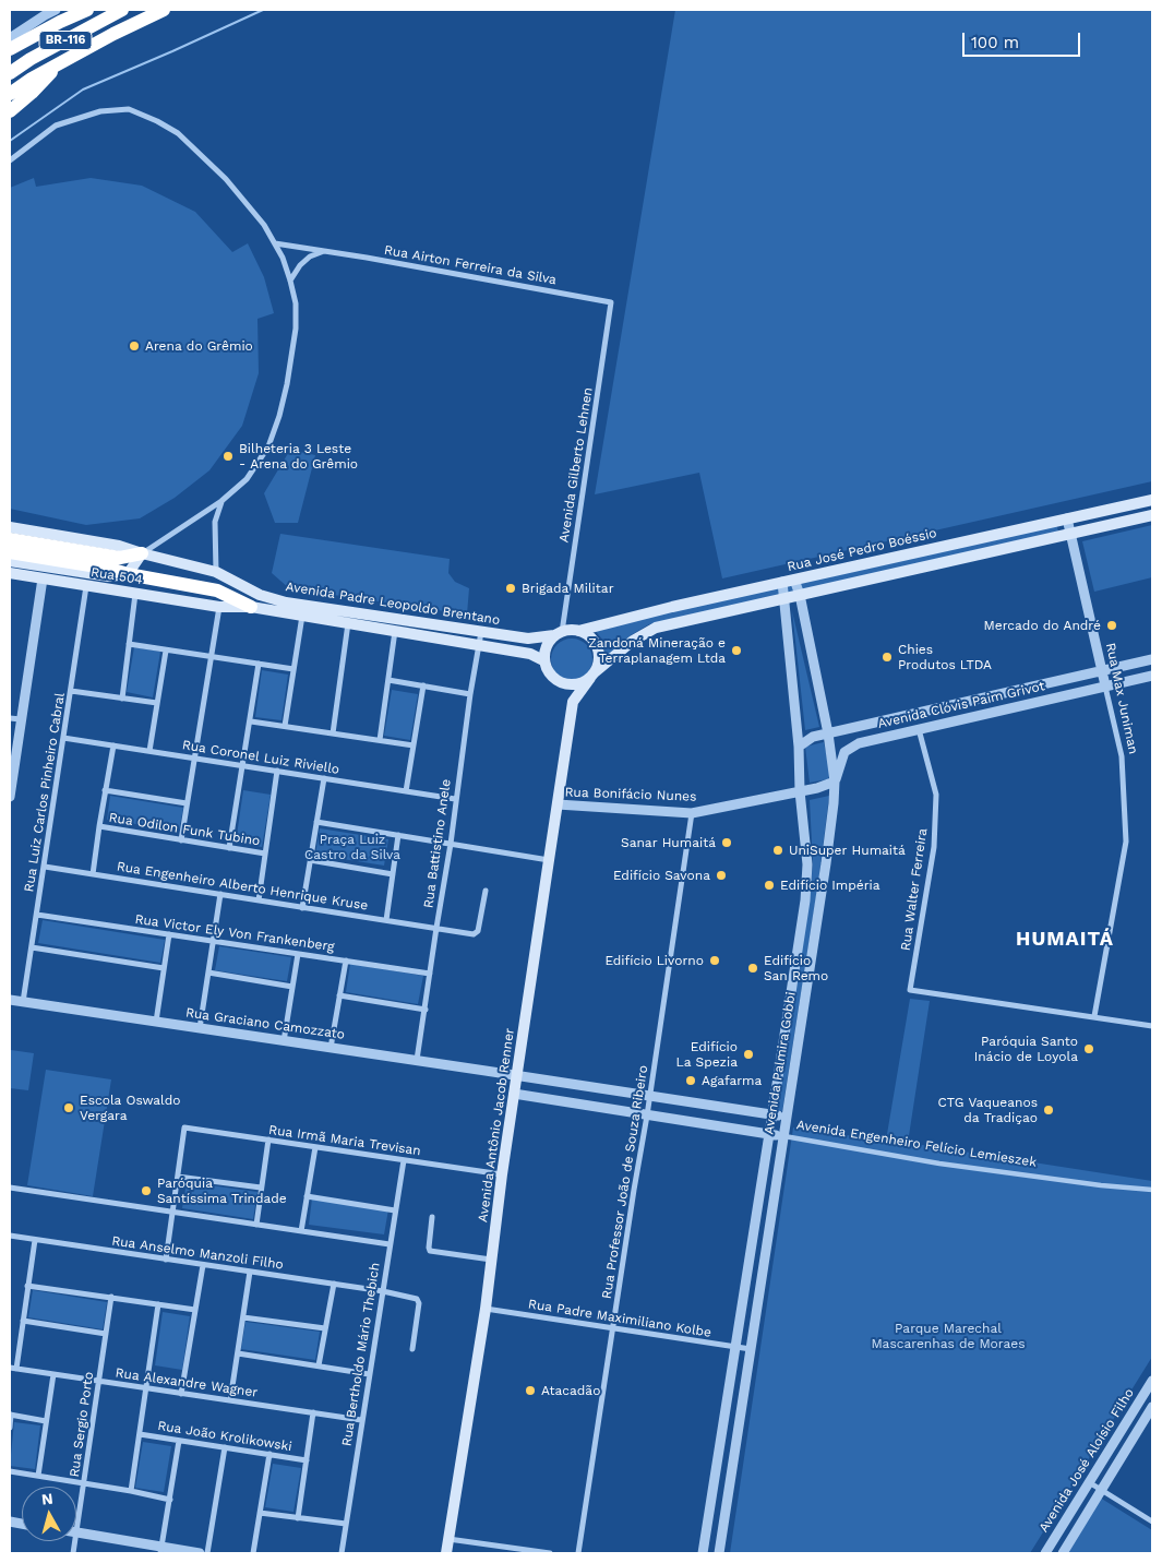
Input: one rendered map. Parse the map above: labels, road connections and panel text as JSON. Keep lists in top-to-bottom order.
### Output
{
  "streets": {
    "highway": ["BR-116"],
    "main road": [
      "Rua José Pedro Boéssio",
      "Rua 504",
      "Avenida Padre Leopoldo Brentano",
      "Avenida Antônio Jacob Renner"
    ],
    "street": [
      "Rua Airton Ferreira da Silva",
      "Avenida Gilberto Lehnen",
      "Rua Max Juniman",
      "Avenida Clóvis Paim Grivot",
      "Rua Coronel Luiz Riviello",
      "Rua Luiz Carlos Pinheiro Cabral",
      "Rua Bonifácio Nunes",
      "Rua Odilon Funk Tubino",
      "Rua Battistino Anele",
      "Rua Engenheiro Alberto Henrique Kruse",
      "Rua Walter Ferreira",
      "Rua Victor Ely Von Frankenberg",
      "Rua Graciano Camozzato",
      "Avenida Palmira Gobbi",
      "Rua Irmã Maria Trevisan",
      "Avenida Engenheiro Felício Lemieszek",
      "Rua Professor João de Souza Ribeiro",
      "Rua Anselmo Manzoli Filho",
      "Rua Padre Maximiliano Kolbe",
      "Rua Bertholdo Mário Thebich",
      "Rua Alexandre Wagner",
      "Rua Sergio Porto",
      "Rua João Krolikowski",
      "Avenida José Aloísio Filho"
    ]
  },
  "crossings": [
    ["Rua Airton Ferreira da Silva", "Avenida Gilberto Lehnen"],
    ["Avenida Gilberto Lehnen", "Rua José Pedro Boéssio"],
    ["Avenida Gilberto Lehnen", "Avenida Padre Leopoldo Brentano"],
    ["Avenida Gilberto Lehnen", "Avenida Antônio Jacob Renner"],
    ["Rua José Pedro Boéssio", "Avenida Padre Leopoldo Brentano"],
    ["Rua José Pedro Boéssio", "Rua Max Juniman"],
    ["Rua José Pedro Boéssio", "Avenida Palmira Gobbi"],
    ["Rua José Pedro Boéssio", "Avenida Antônio Jacob Renner"],
    ["Rua 504", "Avenida Padre Leopoldo Brentano"],
    ["Rua 504", "Rua Luiz Carlos Pinheiro Cabral"],
    ["Avenida Padre Leopoldo Brentano", "Rua Battistino Anele"],
    ["Avenida Padre Leopoldo Brentano", "Avenida Antônio Jacob Renner"],
    ["Rua Max Juniman", "Avenida Clóvis Paim Grivot"],
    ["Rua Max Juniman", "Rua Walter Ferreira"],
    ["Avenida Clóvis Paim Grivot", "Rua Walter Ferreira"],
    ["Avenida Clóvis Paim Grivot", "Avenida Palmira Gobbi"],
    ["Rua Coronel Luiz Riviello", "Rua Luiz Carlos Pinheiro Cabral"],
    ["Rua Coronel Luiz Riviello", "Rua Battistino Anele"],
    ["Rua Luiz Carlos Pinheiro Cabral", "Rua Engenheiro Alberto Henrique Kruse"],
    ["Rua Luiz Carlos Pinheiro Cabral", "Rua Victor Ely Von Frankenberg"],
    ["Rua Luiz Carlos Pinheiro Cabral", "Rua Graciano Camozzato"],
    ["Rua Bonifácio Nunes", "Avenida Palmira Gobbi"],
    ["Rua Bonifácio Nunes", "Avenida Antônio Jacob Renner"],
    ["Rua Bonifácio Nunes", "Rua Professor João de Souza Ribeiro"],
    ["Rua Battistino Anele", "Rua Engenheiro Alberto Henrique Kruse"],
    ["Rua Battistino Anele", "Rua Victor Ely Von Frankenberg"],
    ["Rua Battistino Anele", "Rua Graciano Camozzato"],
    ["Rua Graciano Camozzato", "Avenida Antônio Jacob Renner"],
    ["Rua Graciano Camozzato", "Avenida Engenheiro Felício Lemieszek"],
    ["Avenida Palmira Gobbi", "Avenida Engenheiro Felício Lemieszek"],
    ["Avenida Palmira Gobbi", "Rua Padre Maximiliano Kolbe"],
    ["Avenida Antônio Jacob Renner", "Rua Irmã Maria Trevisan"],
    ["Avenida Antônio Jacob Renner", "Avenida Engenheiro Felício Lemieszek"],
    ["Avenida Antônio Jacob Renner", "Rua Padre Maximiliano Kolbe"],
    ["Rua Irmã Maria Trevisan", "Rua Bertholdo Mário Thebich"],
    ["Avenida Engenheiro Felício Lemieszek", "Rua Professor João de Souza Ribeiro"],
    ["Rua Professor João de Souza Ribeiro", "Rua Padre Maximiliano Kolbe"],
    ["Rua Anselmo Manzoli Filho", "Rua Bertholdo Mário Thebich"],
    ["Rua Bertholdo Mário Thebich", "Rua Alexandre Wagner"],
    ["Rua Alexandre Wagner", "Rua Sergio Porto"]
  ],
  "districts": ["HUMAITÁ"],
  "parks": ["Praça Luiz Castro da Silva", "Parque Marechal Mascarenhas de Moraes"],
  "places": [
    "Arena do Grêmio",
    "Bilheteria 3 Leste - Arena do Grêmio",
    "Brigada Militar",
    "Mercado do André",
    "Zandoná Mineração e Terraplanagem Ltda",
    "Chies Produtos LTDA",
    "Sanar Humaitá",
    "UniSuper Humaitá",
    "Edifício Savona",
    "Edifício Impéria",
    "Edifício Livorno",
    "Edifício San Remo",
    "Paróquia Santo Inácio de Loyola",
    "Edifício La Spezia",
    "Agafarma",
    "Escola Oswaldo Vergara",
    "CTG Vaqueanos da Tradiçao",
    "Paróquia Santíssima Trindade",
    "Atacadão"
  ],
  "scale_bar": "100 m",
  "north": "top"
}
